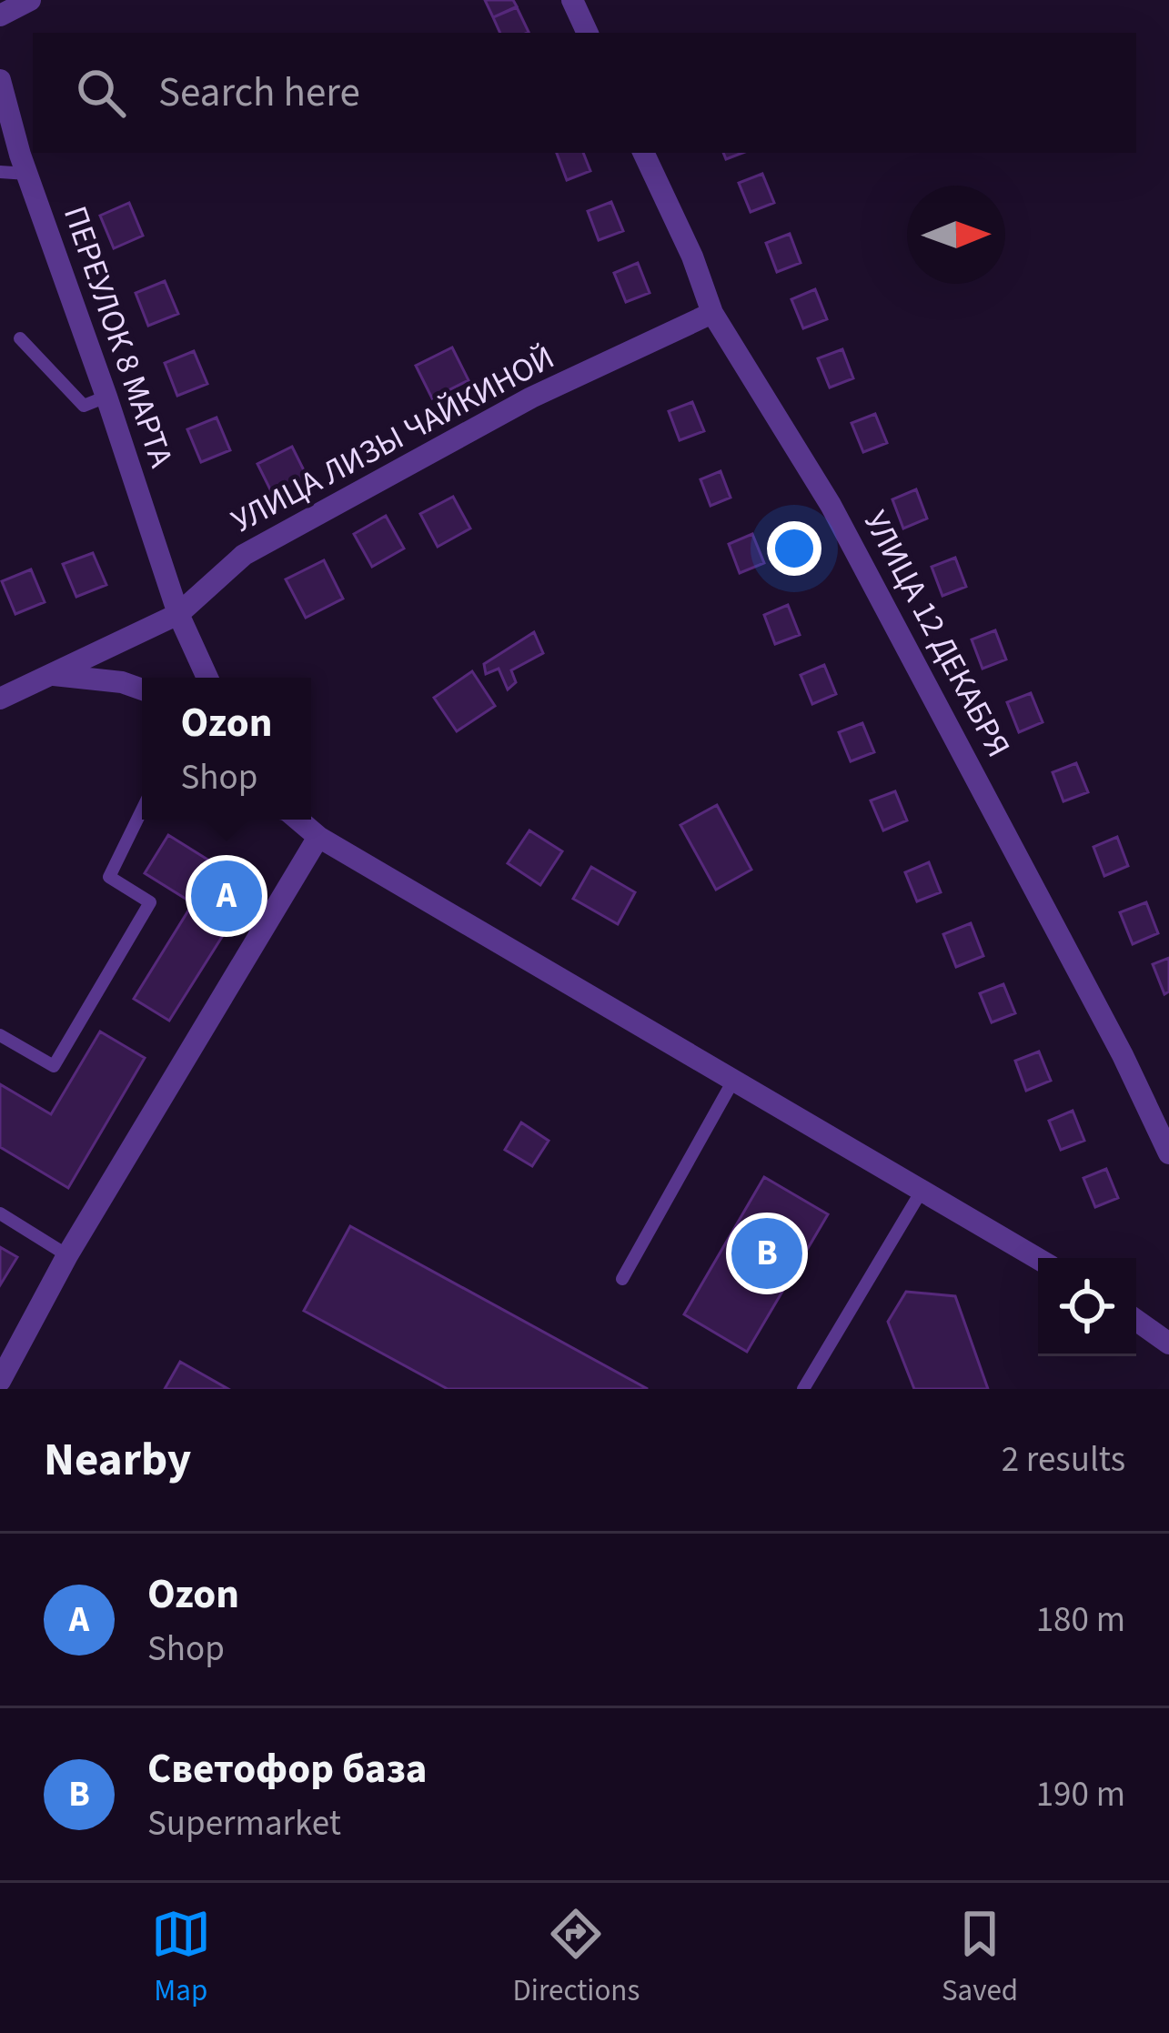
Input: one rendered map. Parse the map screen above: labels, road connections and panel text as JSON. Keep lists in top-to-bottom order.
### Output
{
  "streets": {
    "street": ["ПЕРЕУЛОК 8 МАРТА", "УЛИЦА ЛИЗЫ ЧАЙКИНОЙ", "УЛИЦА 12 ДЕКАБРЯ"]
  },
  "crossings": [
    ["ПЕРЕУЛОК 8 МАРТА", "УЛИЦА ЛИЗЫ ЧАЙКИНОЙ"],
    ["УЛИЦА ЛИЗЫ ЧАЙКИНОЙ", "УЛИЦА 12 ДЕКАБРЯ"]
  ],
  "north": "right",
  "page": {
    "search": "Search here",
    "popup": ["Ozon", "Shop"],
    "pins": ["A", "B"],
    "heading": ["Nearby", "2 results"],
    "list": [
      {
        "mark": "A",
        "name": "Ozon",
        "note": "Shop",
        "value": "180 m"
      },
      {
        "mark": "B",
        "name": "Светофор база",
        "note": "Supermarket",
        "value": "190 m"
      }
    ],
    "nav": ["Map", "Directions", "Saved"]
  }
}
